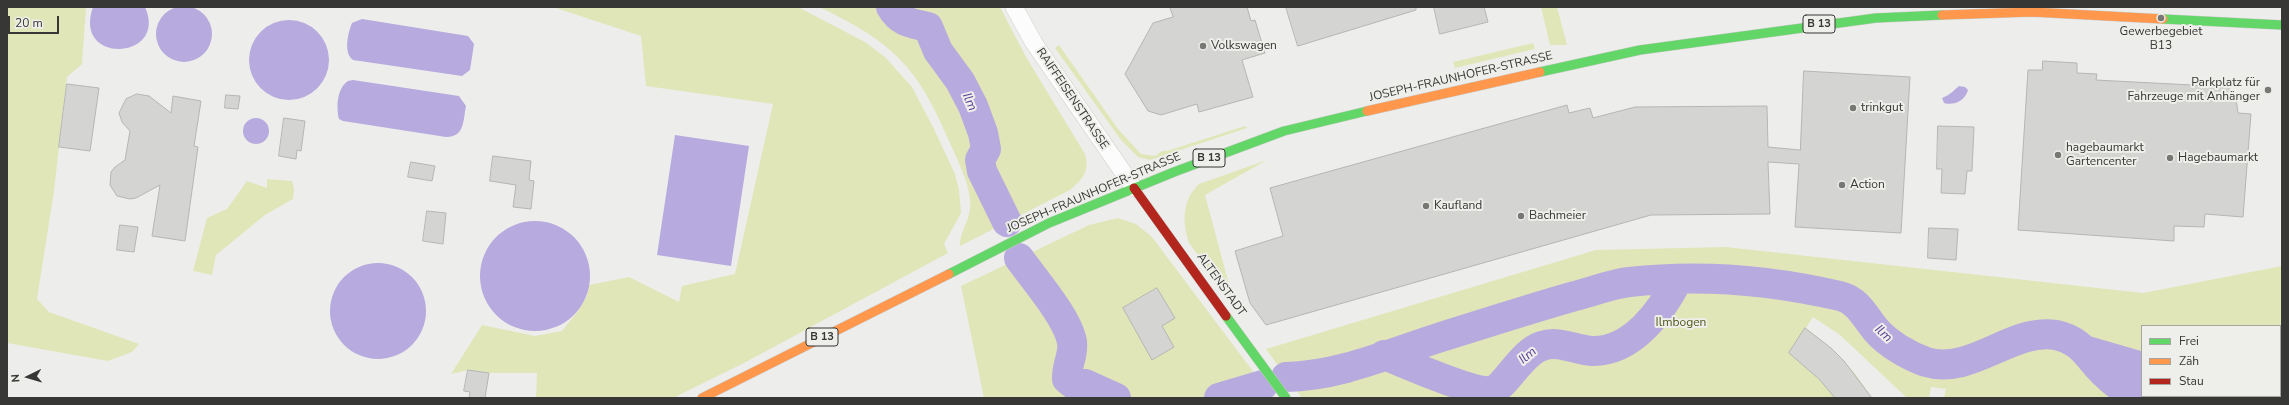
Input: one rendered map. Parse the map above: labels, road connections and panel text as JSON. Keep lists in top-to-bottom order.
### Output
{
  "streets": {
    "main road": ["B 13", "JOSEPH-FRAUNHOFER-STRASSE", "ALTENSTADT"],
    "street": ["RAIFFEISENSTRASSE"]
  },
  "crossings": [
    ["JOSEPH-FRAUNHOFER-STRASSE", "RAIFFEISENSTRASSE"],
    ["JOSEPH-FRAUNHOFER-STRASSE", "ALTENSTADT"],
    ["RAIFFEISENSTRASSE", "ALTENSTADT"]
  ],
  "water": ["Ilm"],
  "parks": ["Ilmbogen"],
  "places": [
    "Gewerbegebiet B13",
    "Volkswagen",
    "Parkplatz für Fahrzeuge mit Anhänger",
    "trinkgut",
    "hagebaumarkt Gartencenter",
    "Hagebaumarkt",
    "Action",
    "Kaufland",
    "Bachmeier"
  ],
  "legend": ["Frei", "Zäh", "Stau"],
  "scale_bar": "20 m",
  "north": "left"
}
